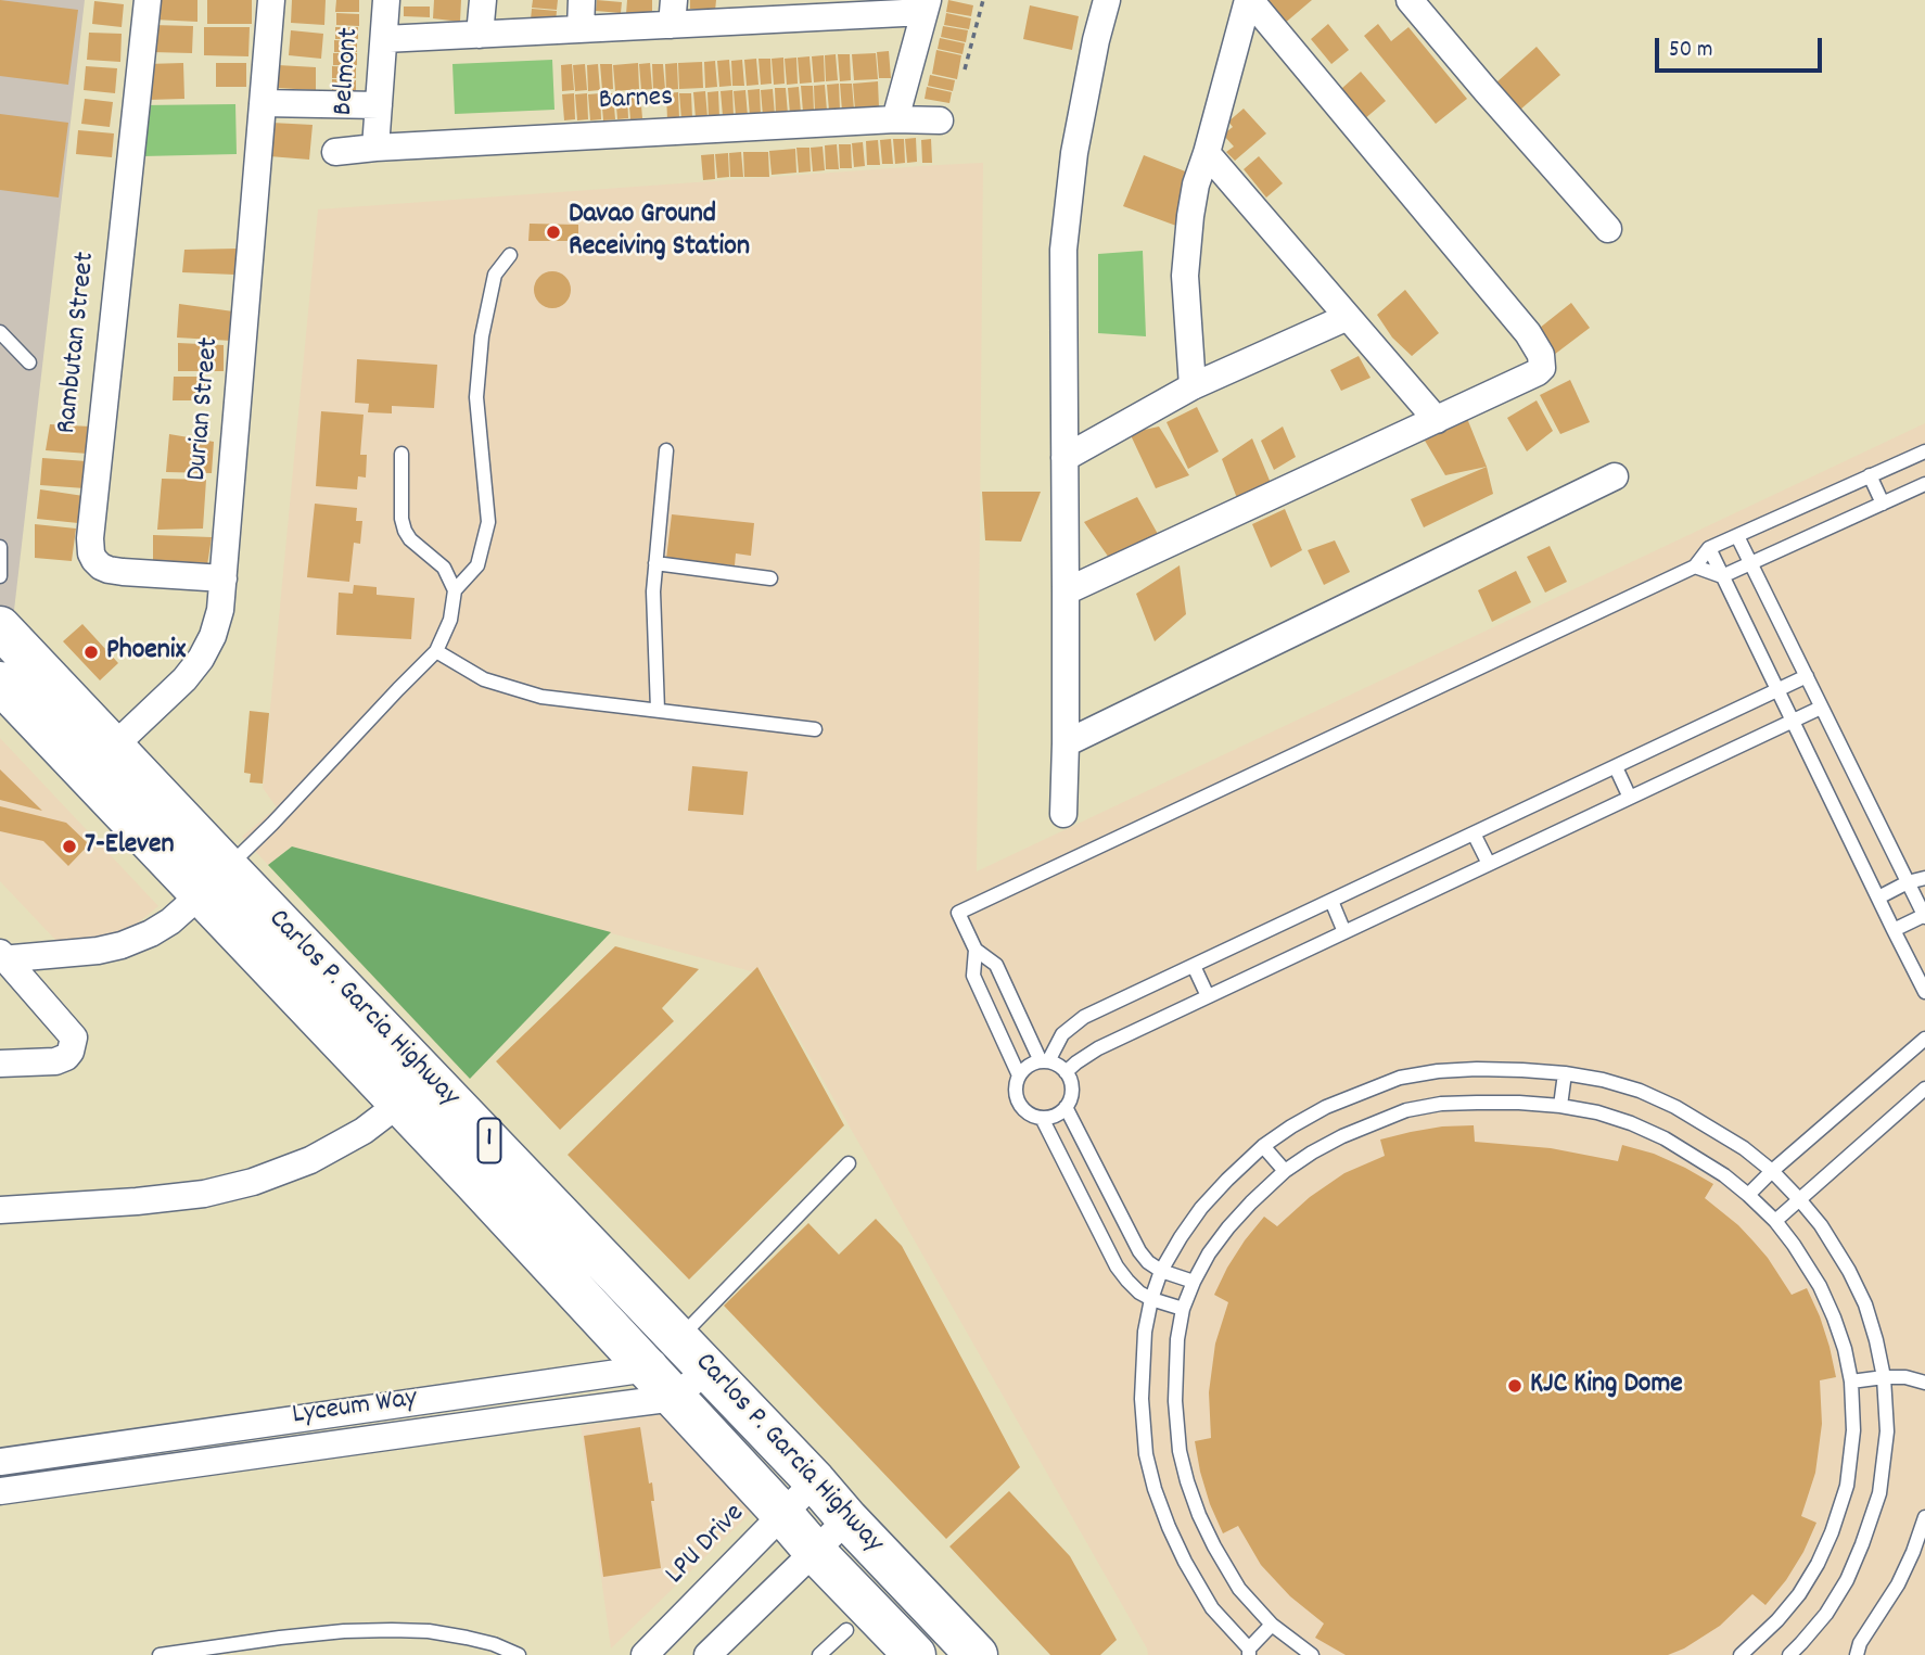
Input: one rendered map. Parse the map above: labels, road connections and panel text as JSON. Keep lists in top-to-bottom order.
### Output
{
  "streets": {
    "highway": ["Carlos P. Garcia Highway", "1"],
    "street": [
      "Belmont",
      "Barnes",
      "Rambutan Street",
      "Durian Street",
      "Lyceum Way",
      "LPU Drive"
    ]
  },
  "crossings": [
    ["Belmont", "Barnes"],
    ["Rambutan Street", "Durian Street"],
    ["Durian Street", "Carlos P. Garcia Highway"],
    ["Carlos P. Garcia Highway", "Lyceum Way"],
    ["Carlos P. Garcia Highway", "LPU Drive"]
  ],
  "places": [
    "Davao Ground Receiving Station",
    "Phoenix",
    "7-Eleven",
    "KJC King Dome"
  ],
  "scale_bar": "50 m"
}
